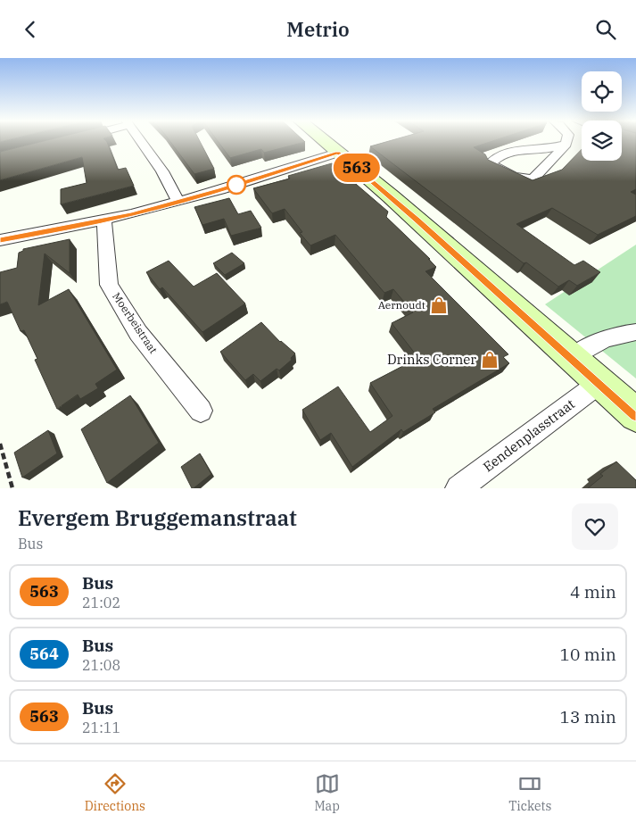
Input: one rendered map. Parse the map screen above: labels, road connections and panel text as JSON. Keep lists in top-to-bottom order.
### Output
{
  "streets": {
    "street": ["Moerbeistraat", "Eendenplasstraat"]
  },
  "places": {
    "shop": ["Aernoudt", "Drinks Corner"]
  },
  "lines": ["bus line 563"],
  "page": {
    "header": "Metrio",
    "on_map": "563",
    "heading": ["Evergem Bruggemanstraat", "Bus"],
    "list": [
      {
        "mark": "563",
        "name": "Bus",
        "note": "21:02",
        "value": "4 min"
      },
      {
        "mark": "564",
        "name": "Bus",
        "note": "21:08",
        "value": "10 min"
      },
      {
        "mark": "563",
        "name": "Bus",
        "note": "21:11",
        "value": "13 min"
      }
    ],
    "tabs": ["Directions", "Map", "Tickets"]
  }
}
